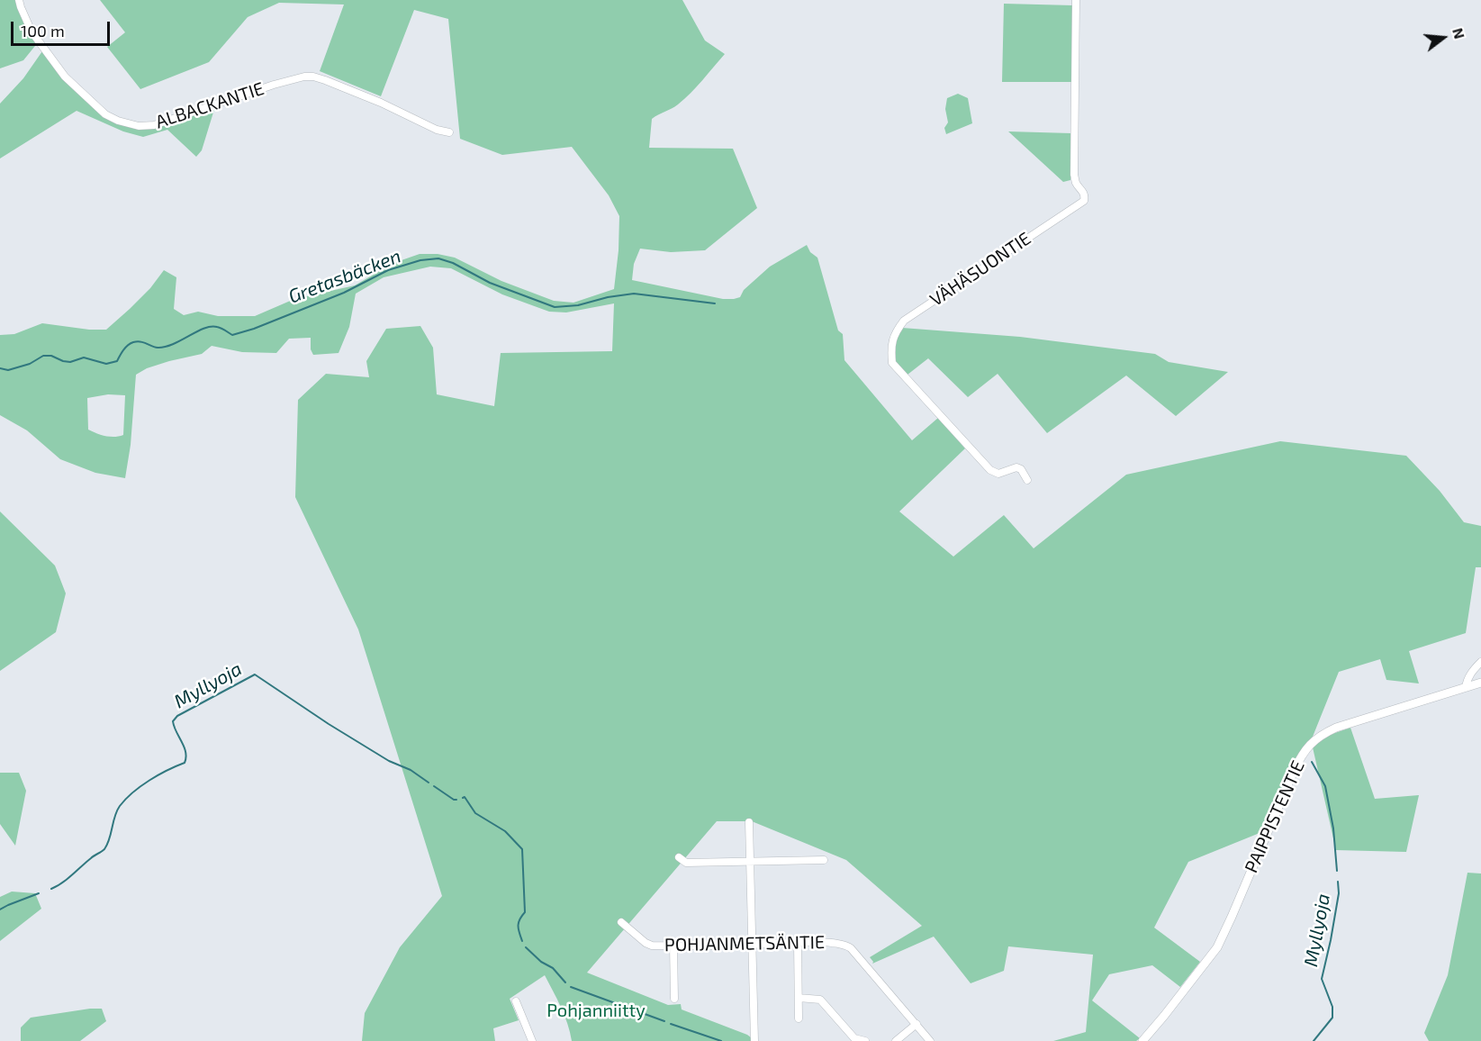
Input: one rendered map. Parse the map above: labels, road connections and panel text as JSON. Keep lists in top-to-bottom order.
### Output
{
  "streets": {
    "street": [
      "ALBACKANTIE",
      "VÄHÄSUONTIE",
      "PAIPPISTENTIE",
      "POHJANMETSÄNTIE"
    ]
  },
  "water": ["Gretasbäcken", "Myllyoja"],
  "parks": ["Pohjanniitty"],
  "scale_bar": "100 m",
  "north": "right"
}
